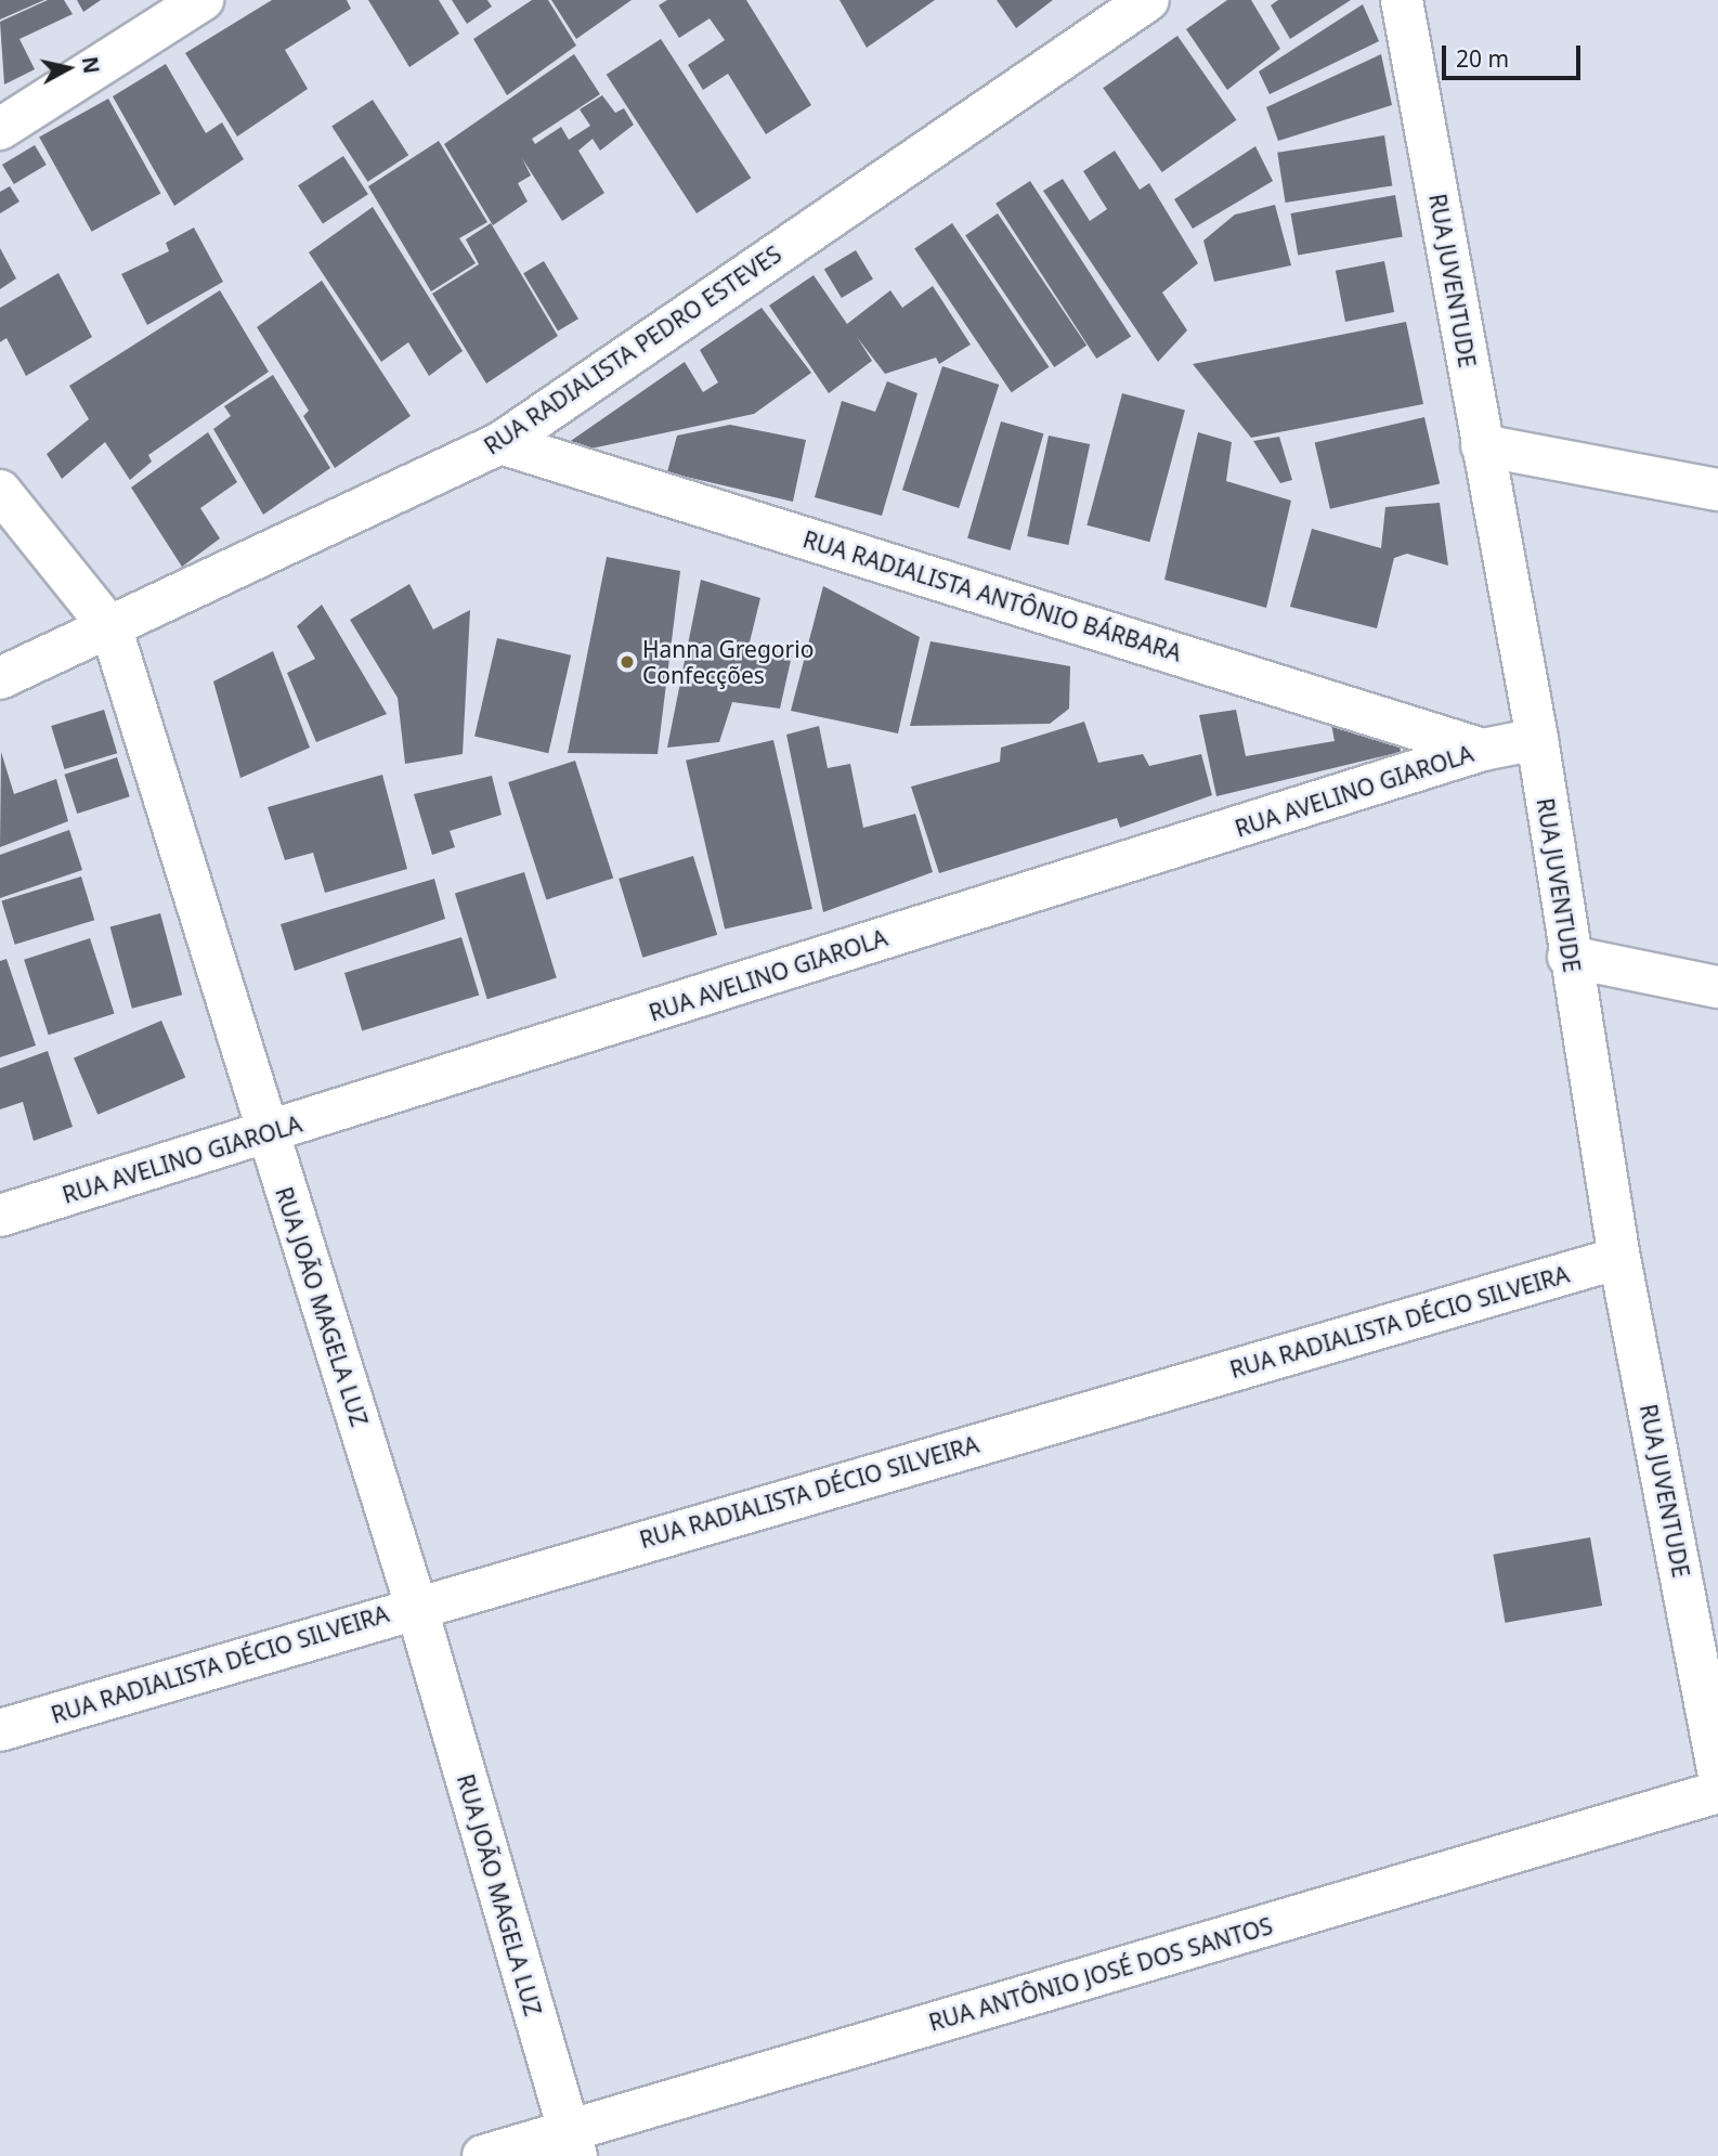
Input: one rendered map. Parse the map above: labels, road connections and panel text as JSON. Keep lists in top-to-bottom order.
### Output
{
  "streets": {
    "street": [
      "RUA JUVENTUDE",
      "RUA RADIALISTA PEDRO ESTEVES",
      "RUA RADIALISTA ANTÔNIO BÁRBARA",
      "RUA AVELINO GIAROLA",
      "RUA JOÃO MAGELA LUZ",
      "RUA RADIALISTA DÉCIO SILVEIRA",
      "RUA ANTÔNIO JOSÉ DOS SANTOS"
    ]
  },
  "crossings": [
    ["RUA JUVENTUDE", "RUA AVELINO GIAROLA"],
    ["RUA JUVENTUDE", "RUA RADIALISTA DÉCIO SILVEIRA"],
    ["RUA RADIALISTA PEDRO ESTEVES", "RUA RADIALISTA ANTÔNIO BÁRBARA"],
    ["RUA RADIALISTA PEDRO ESTEVES", "RUA JOÃO MAGELA LUZ"],
    ["RUA RADIALISTA ANTÔNIO BÁRBARA", "RUA AVELINO GIAROLA"],
    ["RUA AVELINO GIAROLA", "RUA JOÃO MAGELA LUZ"],
    ["RUA JOÃO MAGELA LUZ", "RUA RADIALISTA DÉCIO SILVEIRA"],
    ["RUA JOÃO MAGELA LUZ", "RUA ANTÔNIO JOSÉ DOS SANTOS"]
  ],
  "places": ["Hanna Gregorio Confecções"],
  "scale_bar": "20 m",
  "north": "right"
}
